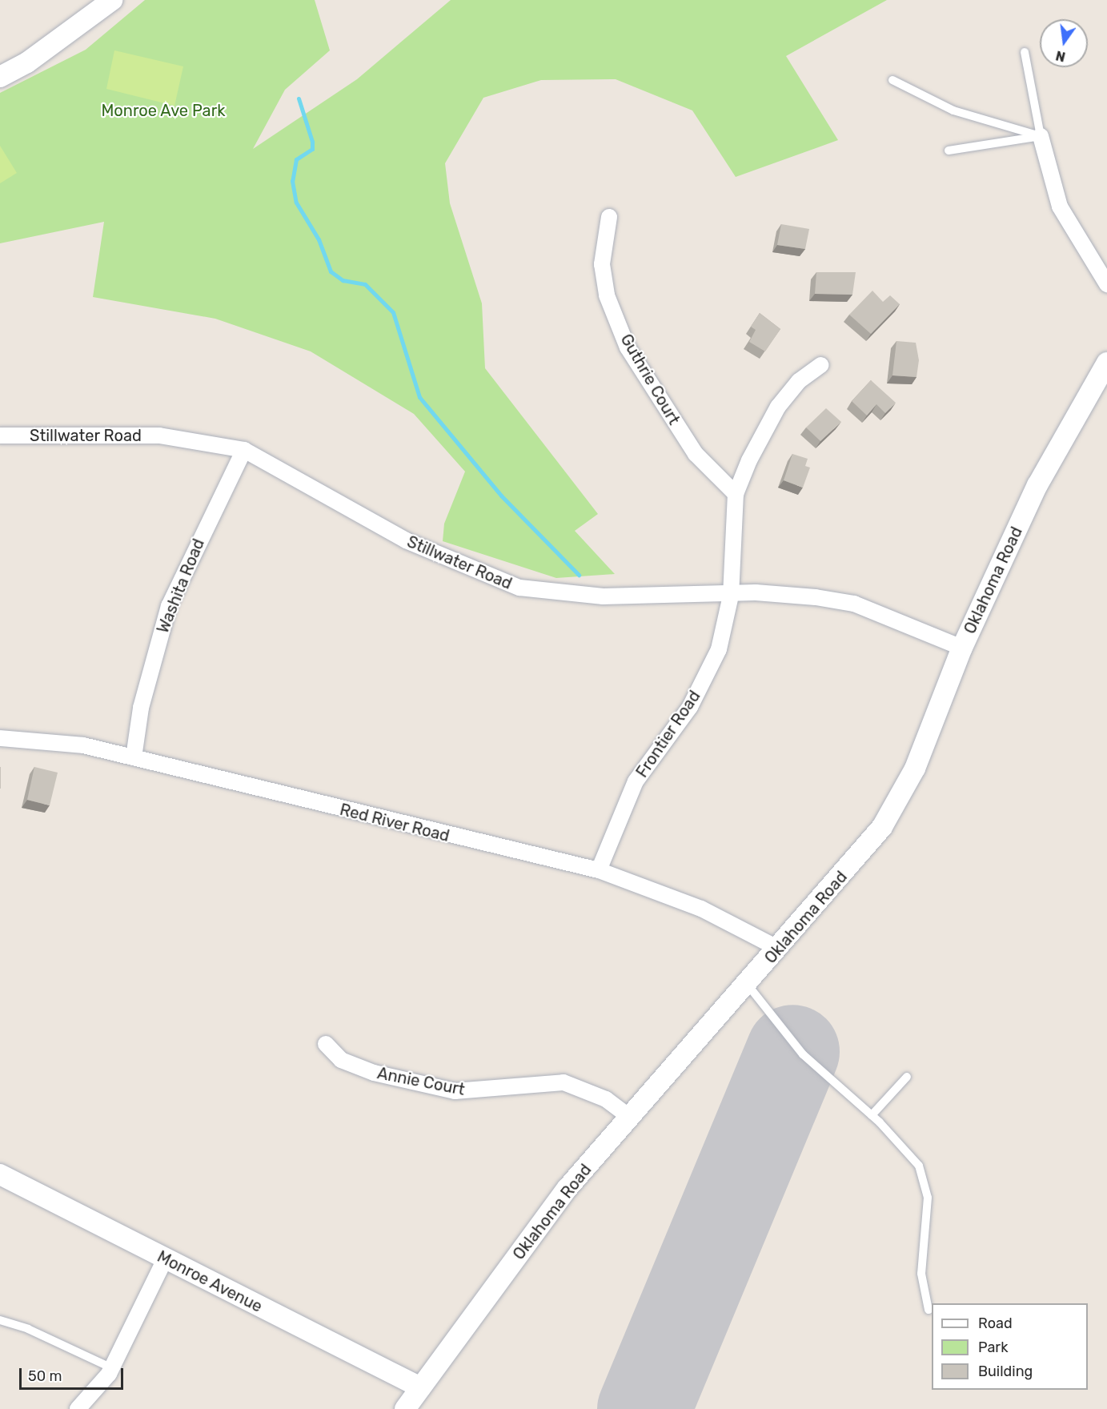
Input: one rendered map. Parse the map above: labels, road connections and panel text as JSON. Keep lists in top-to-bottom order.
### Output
{
  "streets": {
    "street": [
      "Guthrie Court",
      "Stillwater Road",
      "Oklahoma Road",
      "Washita Road",
      "Frontier Road",
      "Red River Road",
      "Annie Court",
      "Monroe Avenue"
    ]
  },
  "crossings": [
    ["Guthrie Court", "Frontier Road"],
    ["Stillwater Road", "Oklahoma Road"],
    ["Stillwater Road", "Washita Road"],
    ["Stillwater Road", "Frontier Road"],
    ["Oklahoma Road", "Red River Road"],
    ["Oklahoma Road", "Annie Court"],
    ["Oklahoma Road", "Monroe Avenue"],
    ["Washita Road", "Red River Road"],
    ["Frontier Road", "Red River Road"]
  ],
  "parks": ["Monroe Ave Park"],
  "legend": ["Road", "Park", "Building"],
  "scale_bar": "50 m",
  "north": "bottom"
}
